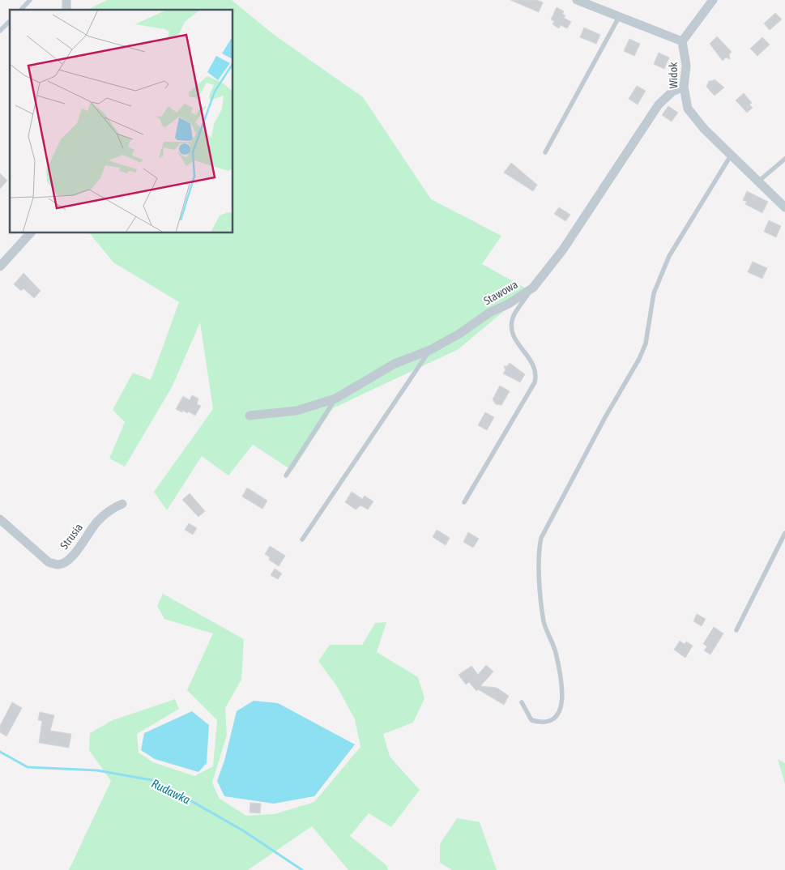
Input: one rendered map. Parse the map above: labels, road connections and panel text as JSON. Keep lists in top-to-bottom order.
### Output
{
  "streets": {
    "street": ["Widok", "Stawowa", "Strusia"]
  },
  "crossings": [
    ["Widok", "Stawowa"]
  ],
  "water": ["Rudawka"]
}
